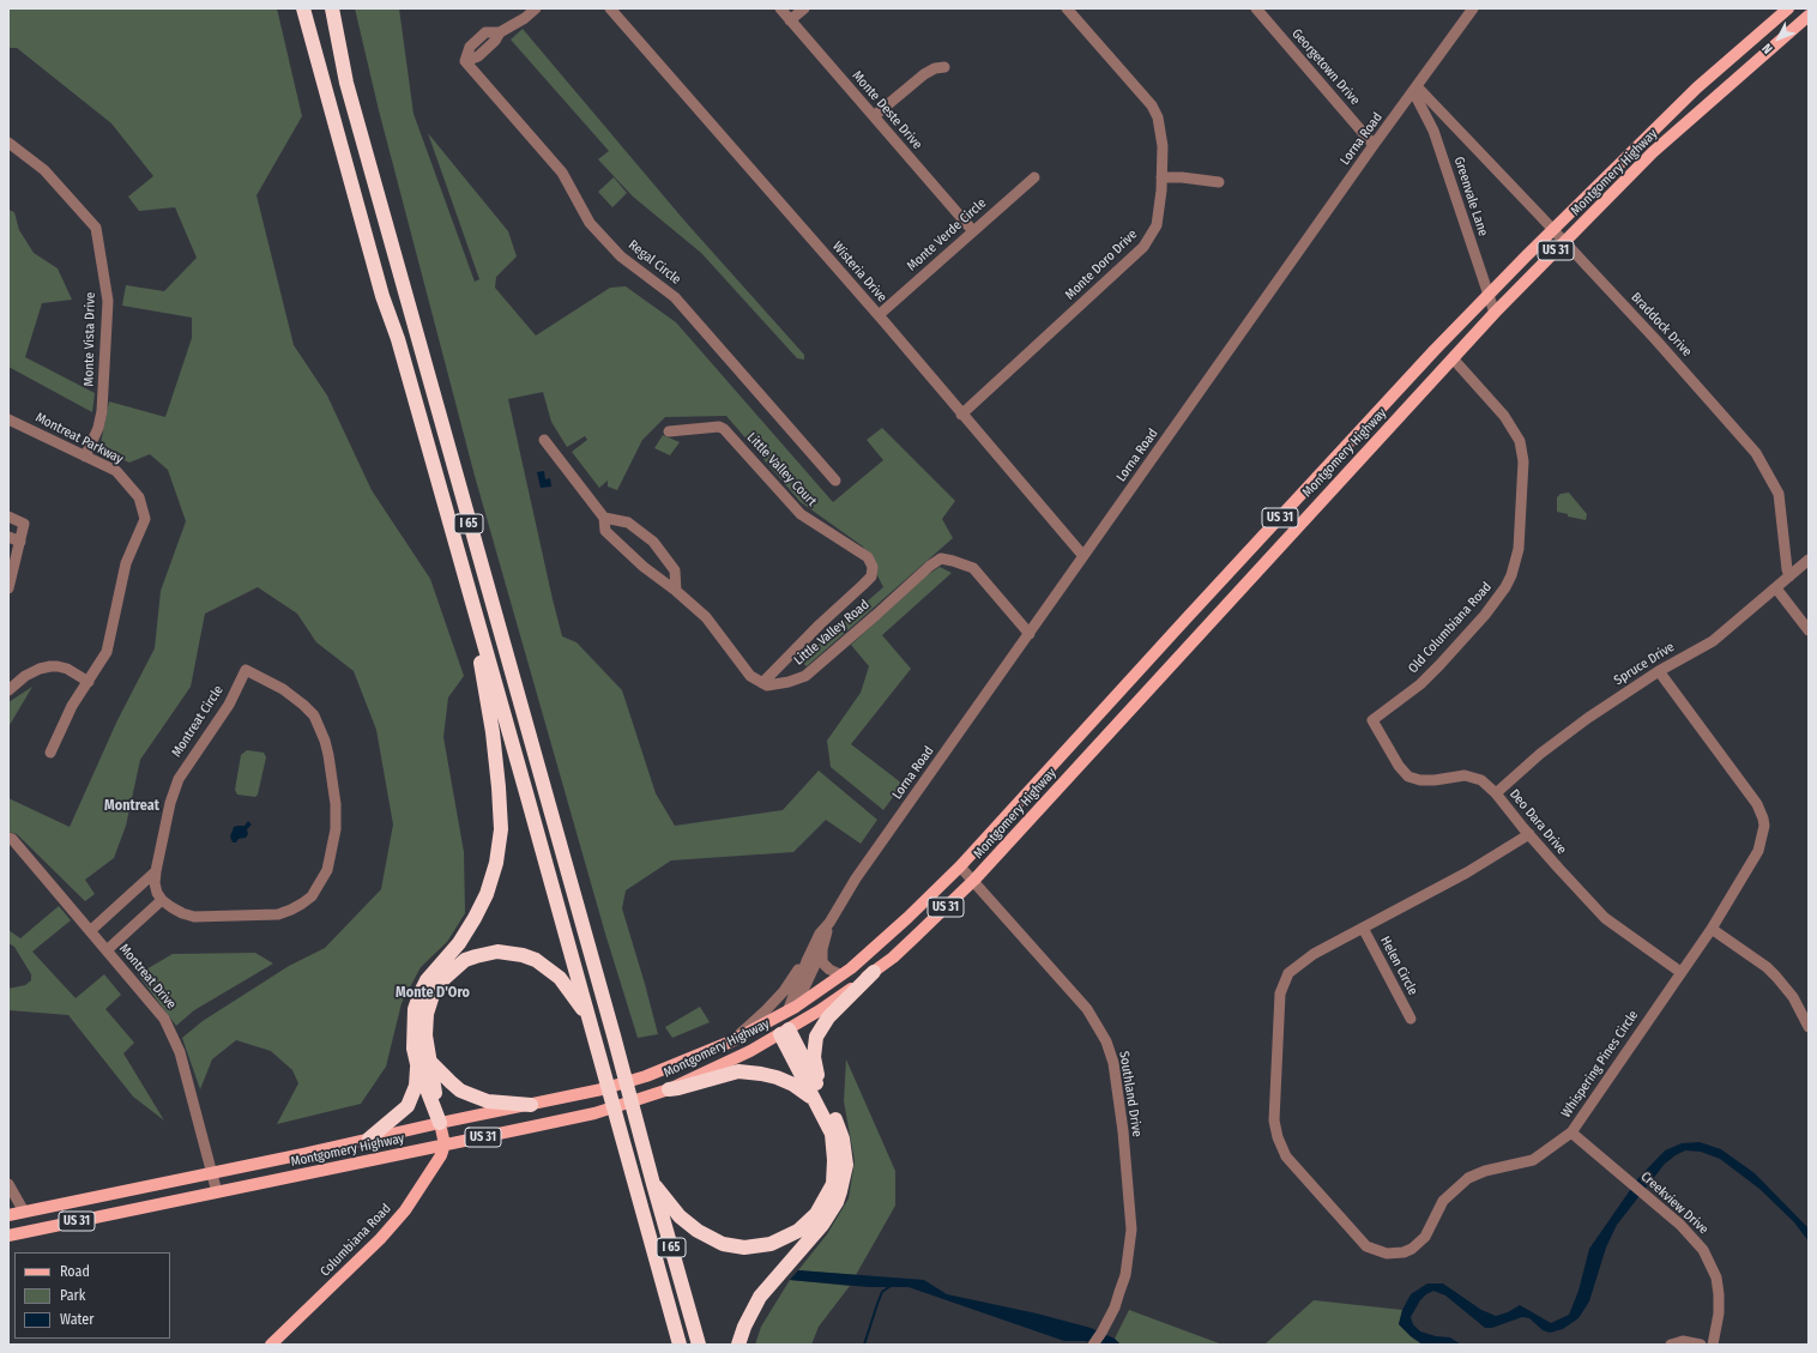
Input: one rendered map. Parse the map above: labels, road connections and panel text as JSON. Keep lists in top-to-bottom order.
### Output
{
  "streets": {
    "highway": ["I 65"],
    "main road": ["Montgomery Highway", "US 31", "Columbiana Road"],
    "street": [
      "Georgetown Drive",
      "Monte Deste Drive",
      "Lorna Road",
      "Greenvale Lane",
      "Monte Verde Circle",
      "Regal Circle",
      "Monte Doro Drive",
      "Wisteria Drive",
      "Braddock Drive",
      "Monte Vista Drive",
      "Montreat Parkway",
      "Little Valley Court",
      "Old Columbiana Road",
      "Little Valley Road",
      "Spruce Drive",
      "Montreat Circle",
      "Deo Dara Drive",
      "Helen Circle",
      "Montreat Drive",
      "Whispering Pines Circle",
      "Southland Drive",
      "Creekview Drive"
    ]
  },
  "crossings": [
    ["Georgetown Drive", "Lorna Road"],
    ["Monte Deste Drive", "Monte Verde Circle"],
    ["Lorna Road", "Montgomery Highway"],
    ["Lorna Road", "Greenvale Lane"],
    ["Lorna Road", "Wisteria Drive"],
    ["Lorna Road", "Braddock Drive"],
    ["Lorna Road", "Little Valley Road"],
    ["Montgomery Highway", "Greenvale Lane"],
    ["Montgomery Highway", "Braddock Drive"],
    ["Montgomery Highway", "Old Columbiana Road"],
    ["Montgomery Highway", "Montreat Drive"],
    ["Montgomery Highway", "Southland Drive"],
    ["Montgomery Highway", "Columbiana Road"],
    ["Greenvale Lane", "Braddock Drive"],
    ["Monte Verde Circle", "Wisteria Drive"],
    ["Monte Doro Drive", "Wisteria Drive"],
    ["Braddock Drive", "Spruce Drive"],
    ["Monte Vista Drive", "Montreat Parkway"],
    ["Little Valley Court", "Little Valley Road"],
    ["Old Columbiana Road", "Deo Dara Drive"],
    ["Spruce Drive", "Deo Dara Drive"],
    ["Spruce Drive", "Whispering Pines Circle"],
    ["Deo Dara Drive", "Whispering Pines Circle"],
    ["Helen Circle", "Whispering Pines Circle"],
    ["Whispering Pines Circle", "Creekview Drive"]
  ],
  "districts": ["Montreat", "Monte D'Oro"],
  "legend": ["Road", "Park", "Water"],
  "north": "bottom left"
}
